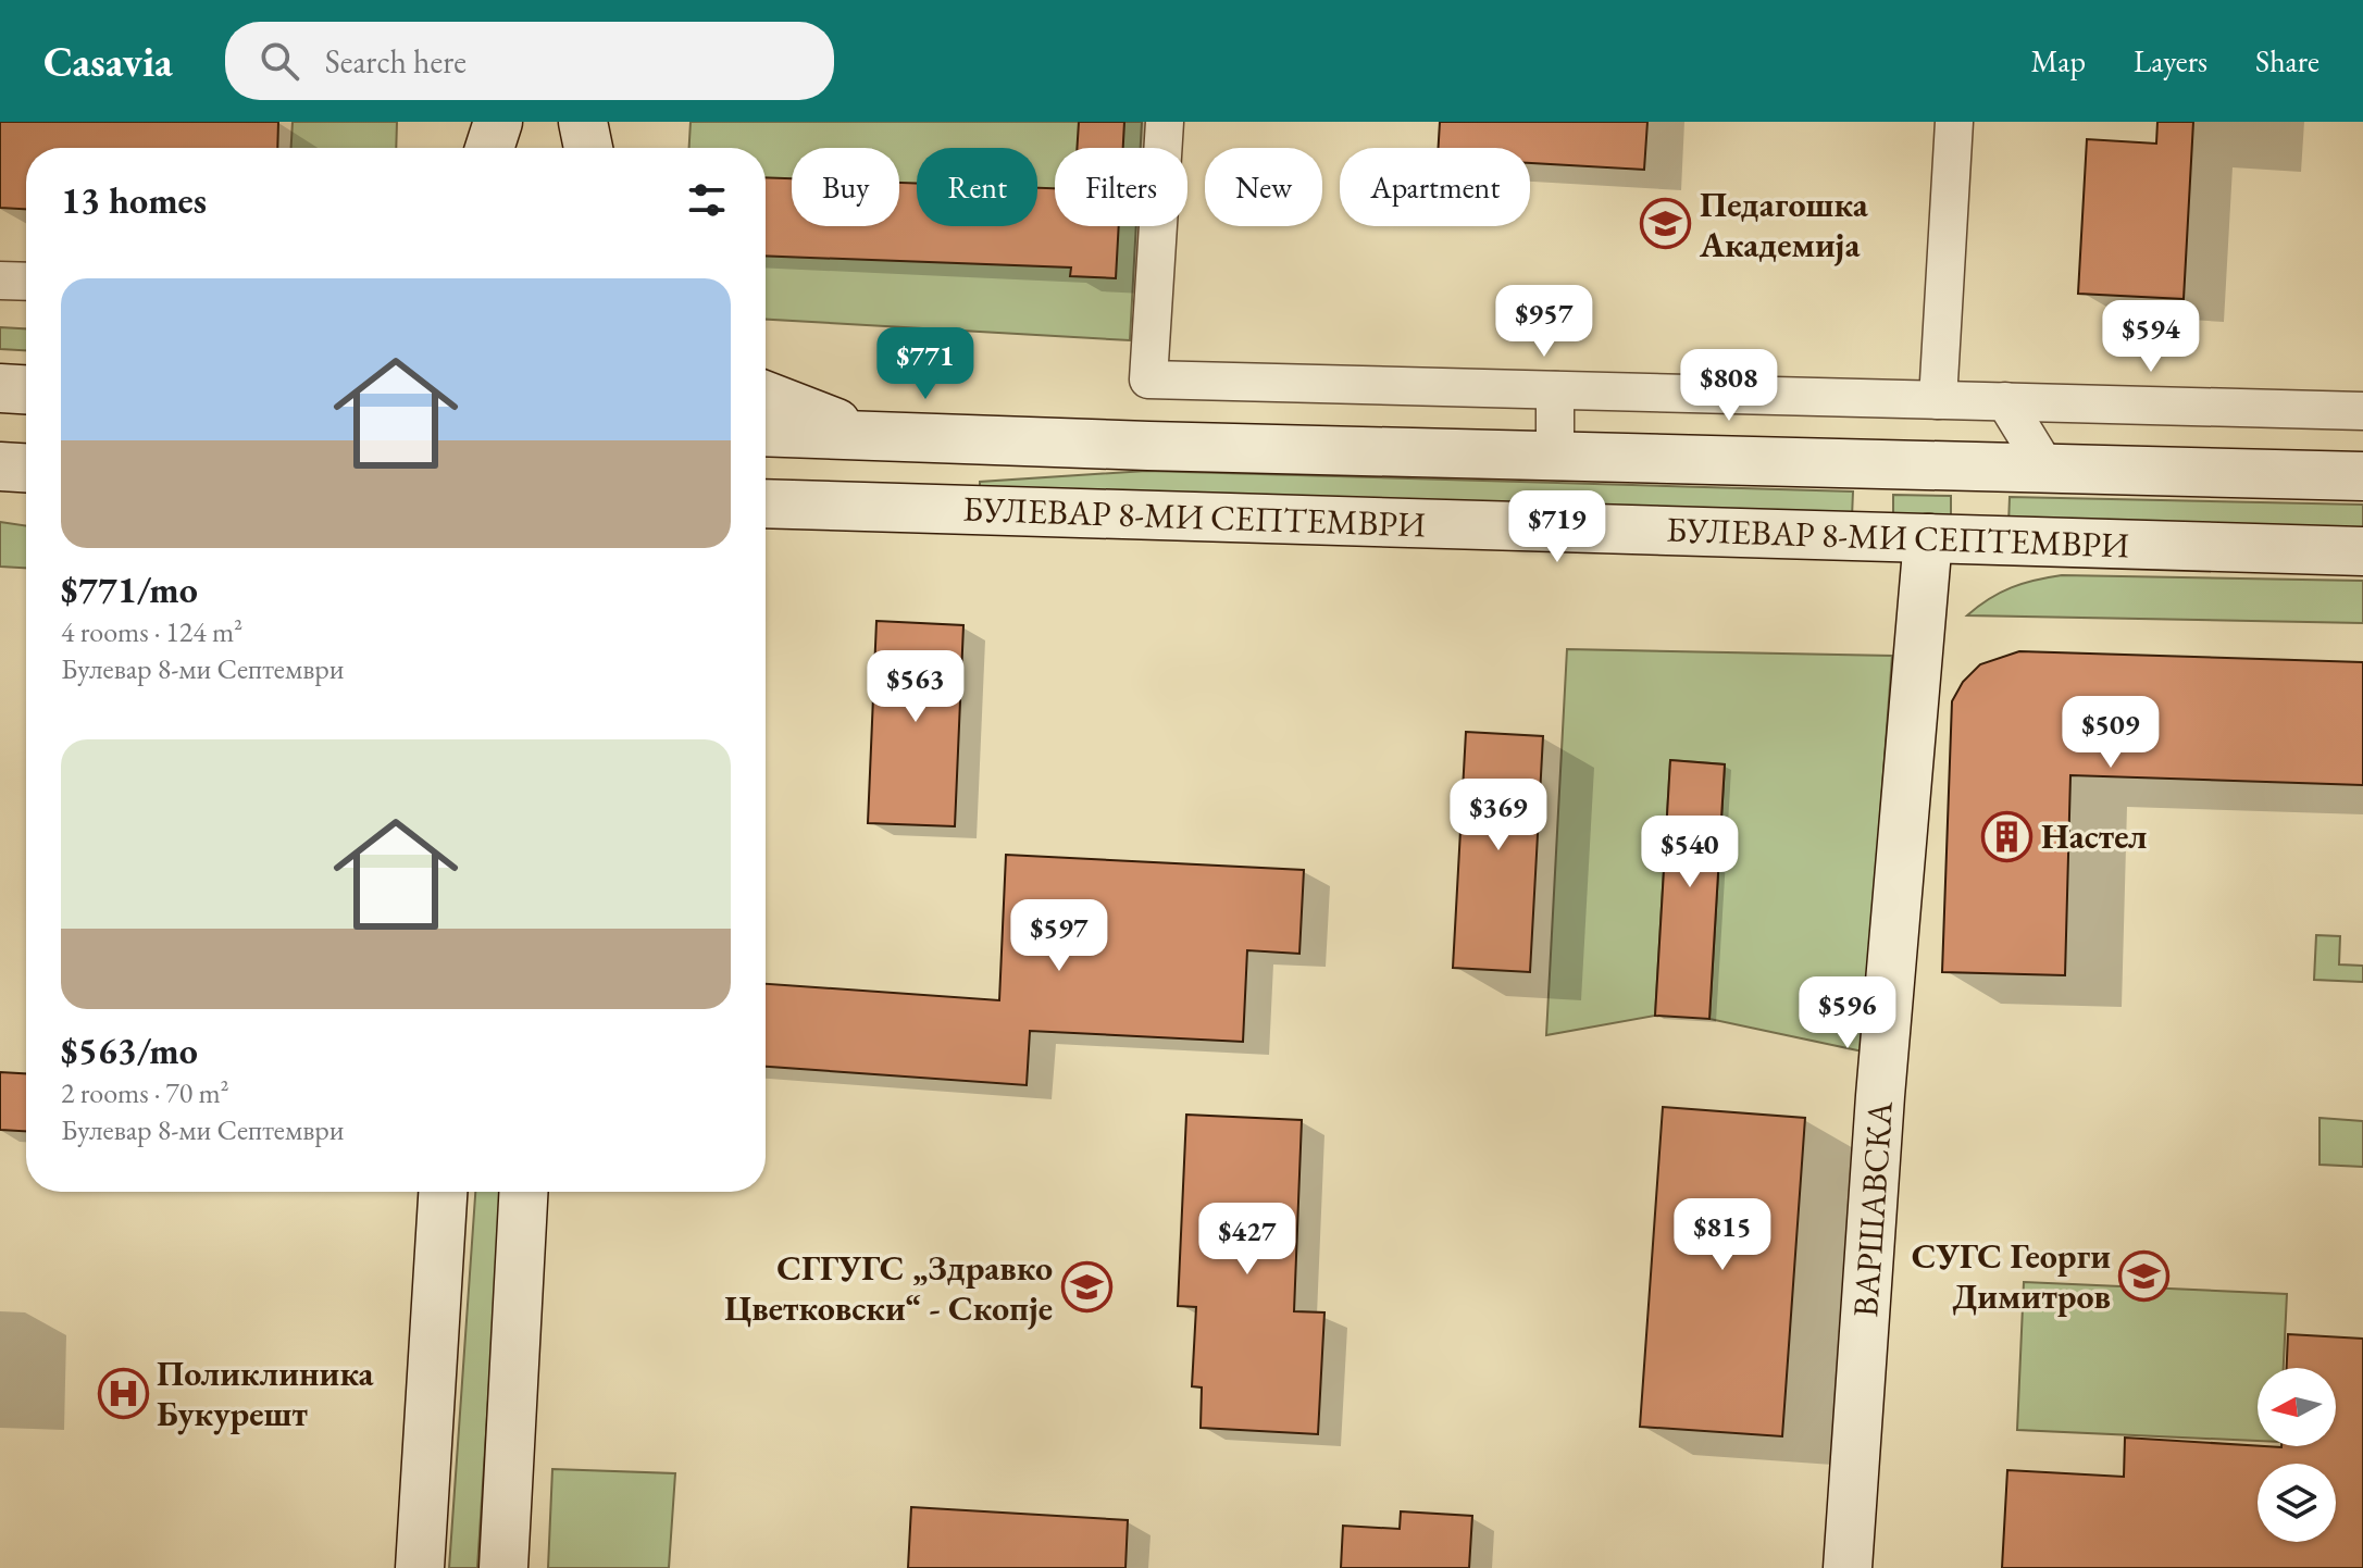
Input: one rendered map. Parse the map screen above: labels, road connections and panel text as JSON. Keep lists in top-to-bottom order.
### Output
{
  "streets": {
    "street": ["БУЛЕВАР 8-МИ СЕПТЕМВРИ", "ВАРШАВСКА"]
  },
  "crossings": [
    ["БУЛЕВАР 8-МИ СЕПТЕМВРИ", "ВАРШАВСКА"]
  ],
  "places": {
    "school or university": ["Педагошка Академија", "СУГС Георги Димитров", "СГГУГС „Здравко Цветковски“ - Скопје"],
    "building": ["Настел"],
    "hospital": ["Поликлиника Букурешт"]
  },
  "north": "left",
  "page": {
    "header": "Casavia",
    "search": "Search here",
    "nav": ["Map", "Layers", "Share"],
    "chip": [
      "Buy",
      "Rent",
      "Filters",
      "New",
      "Apartment"
    ],
    "heading": "13 homes",
    "list": [
      {
        "name": "$771/mo",
        "note": "4 rooms · 124 m² · Булевар 8-ми Септември"
      },
      {
        "name": "$563/mo",
        "note": "2 rooms · 70 m² · Булевар 8-ми Септември"
      }
    ],
    "price": [
      "$957",
      "$594",
      "$771",
      "$808",
      "$719",
      "$563",
      "$509",
      "$369",
      "$540",
      "$597",
      "$596",
      "$815",
      "$427"
    ]
  }
}
